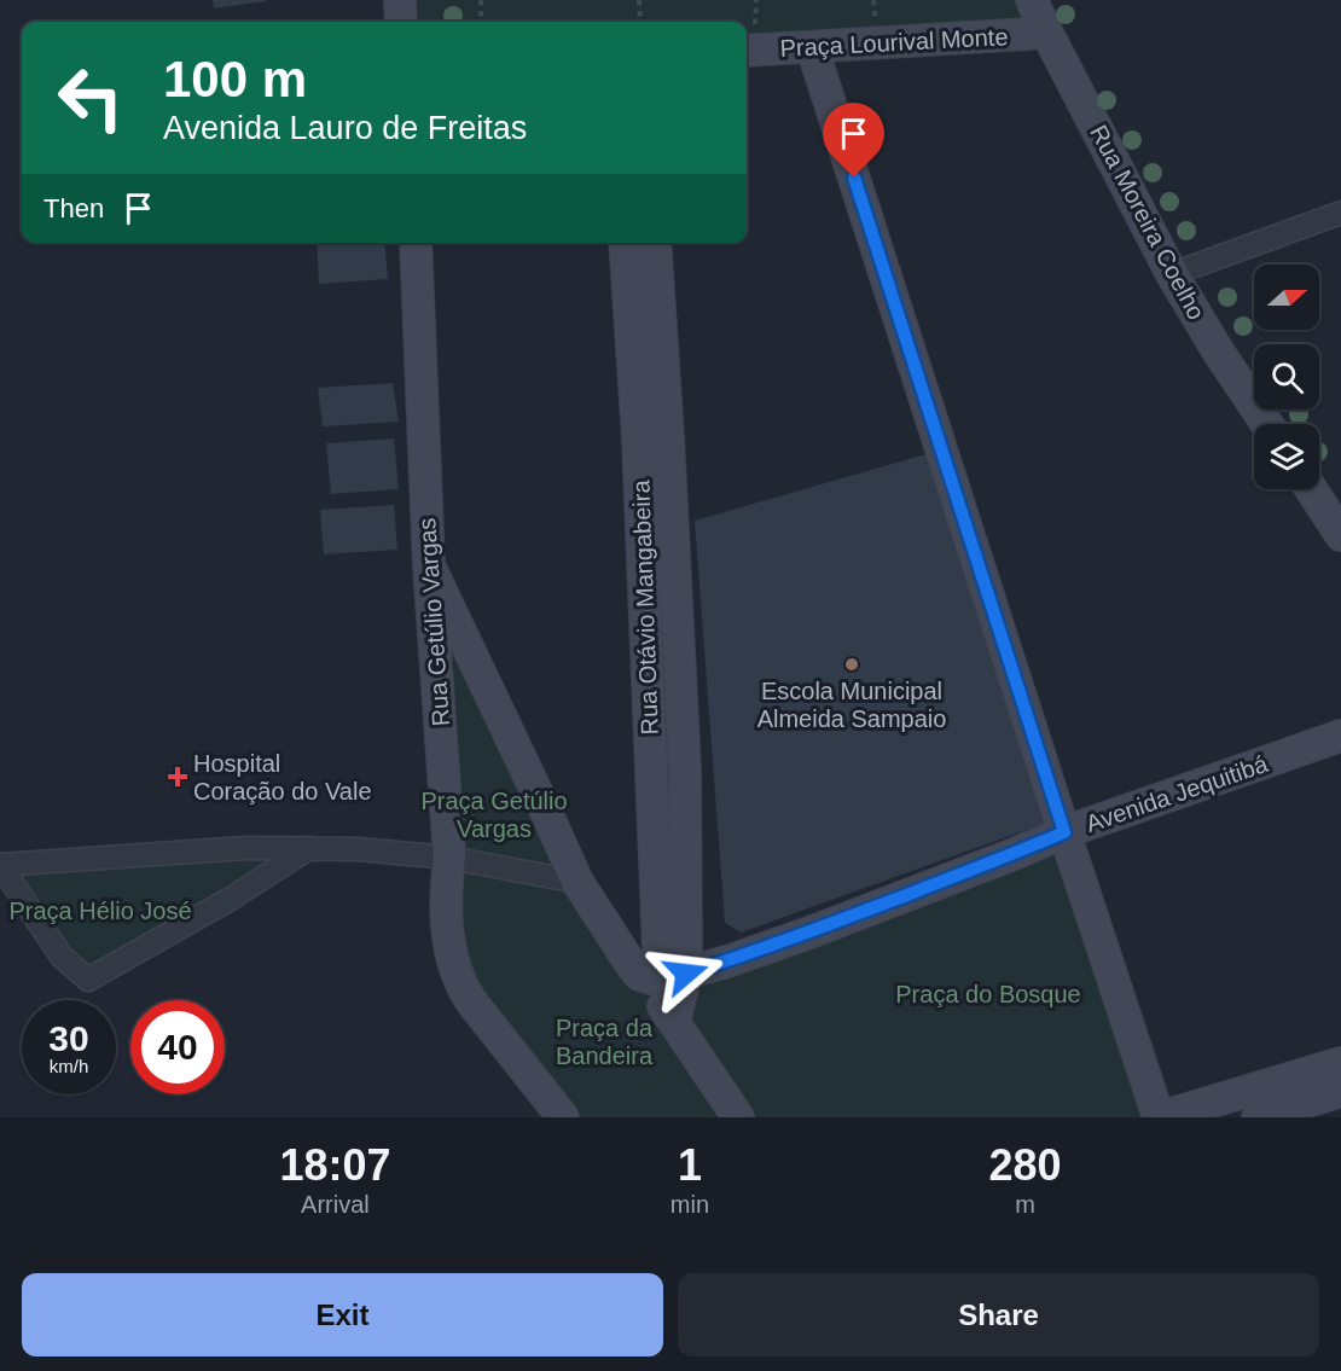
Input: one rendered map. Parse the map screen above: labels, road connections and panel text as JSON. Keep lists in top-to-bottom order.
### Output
{
  "streets": {
    "street": [
      "Praça Lourival Monte",
      "Rua Moreira Coelho",
      "Rua Otávio Mangabeira",
      "Rua Getúlio Vargas",
      "Avenida Jequitibá"
    ]
  },
  "crossings": [
    ["Praça Lourival Monte", "Rua Moreira Coelho"],
    ["Rua Otávio Mangabeira", "Avenida Jequitibá"]
  ],
  "parks": [
    "Praça Getúlio Vargas",
    "Praça Hélio José",
    "Praça do Bosque",
    "Praça da Bandeira"
  ],
  "places": {
    "other": ["Escola Municipal Almeida Sampaio"],
    "health": ["Hospital Coração do Vale"]
  },
  "north": "right",
  "page": {
    "turn": ["100 m", "Avenida Lauro de Freitas"],
    "then": "Then",
    "speed": "30 km/h",
    "limit": "40",
    "eta": [
      "18:07",
      "Arrival",
      "1",
      "min",
      "280",
      "m"
    ],
    "buttons": ["Exit", "Share"]
  }
}
